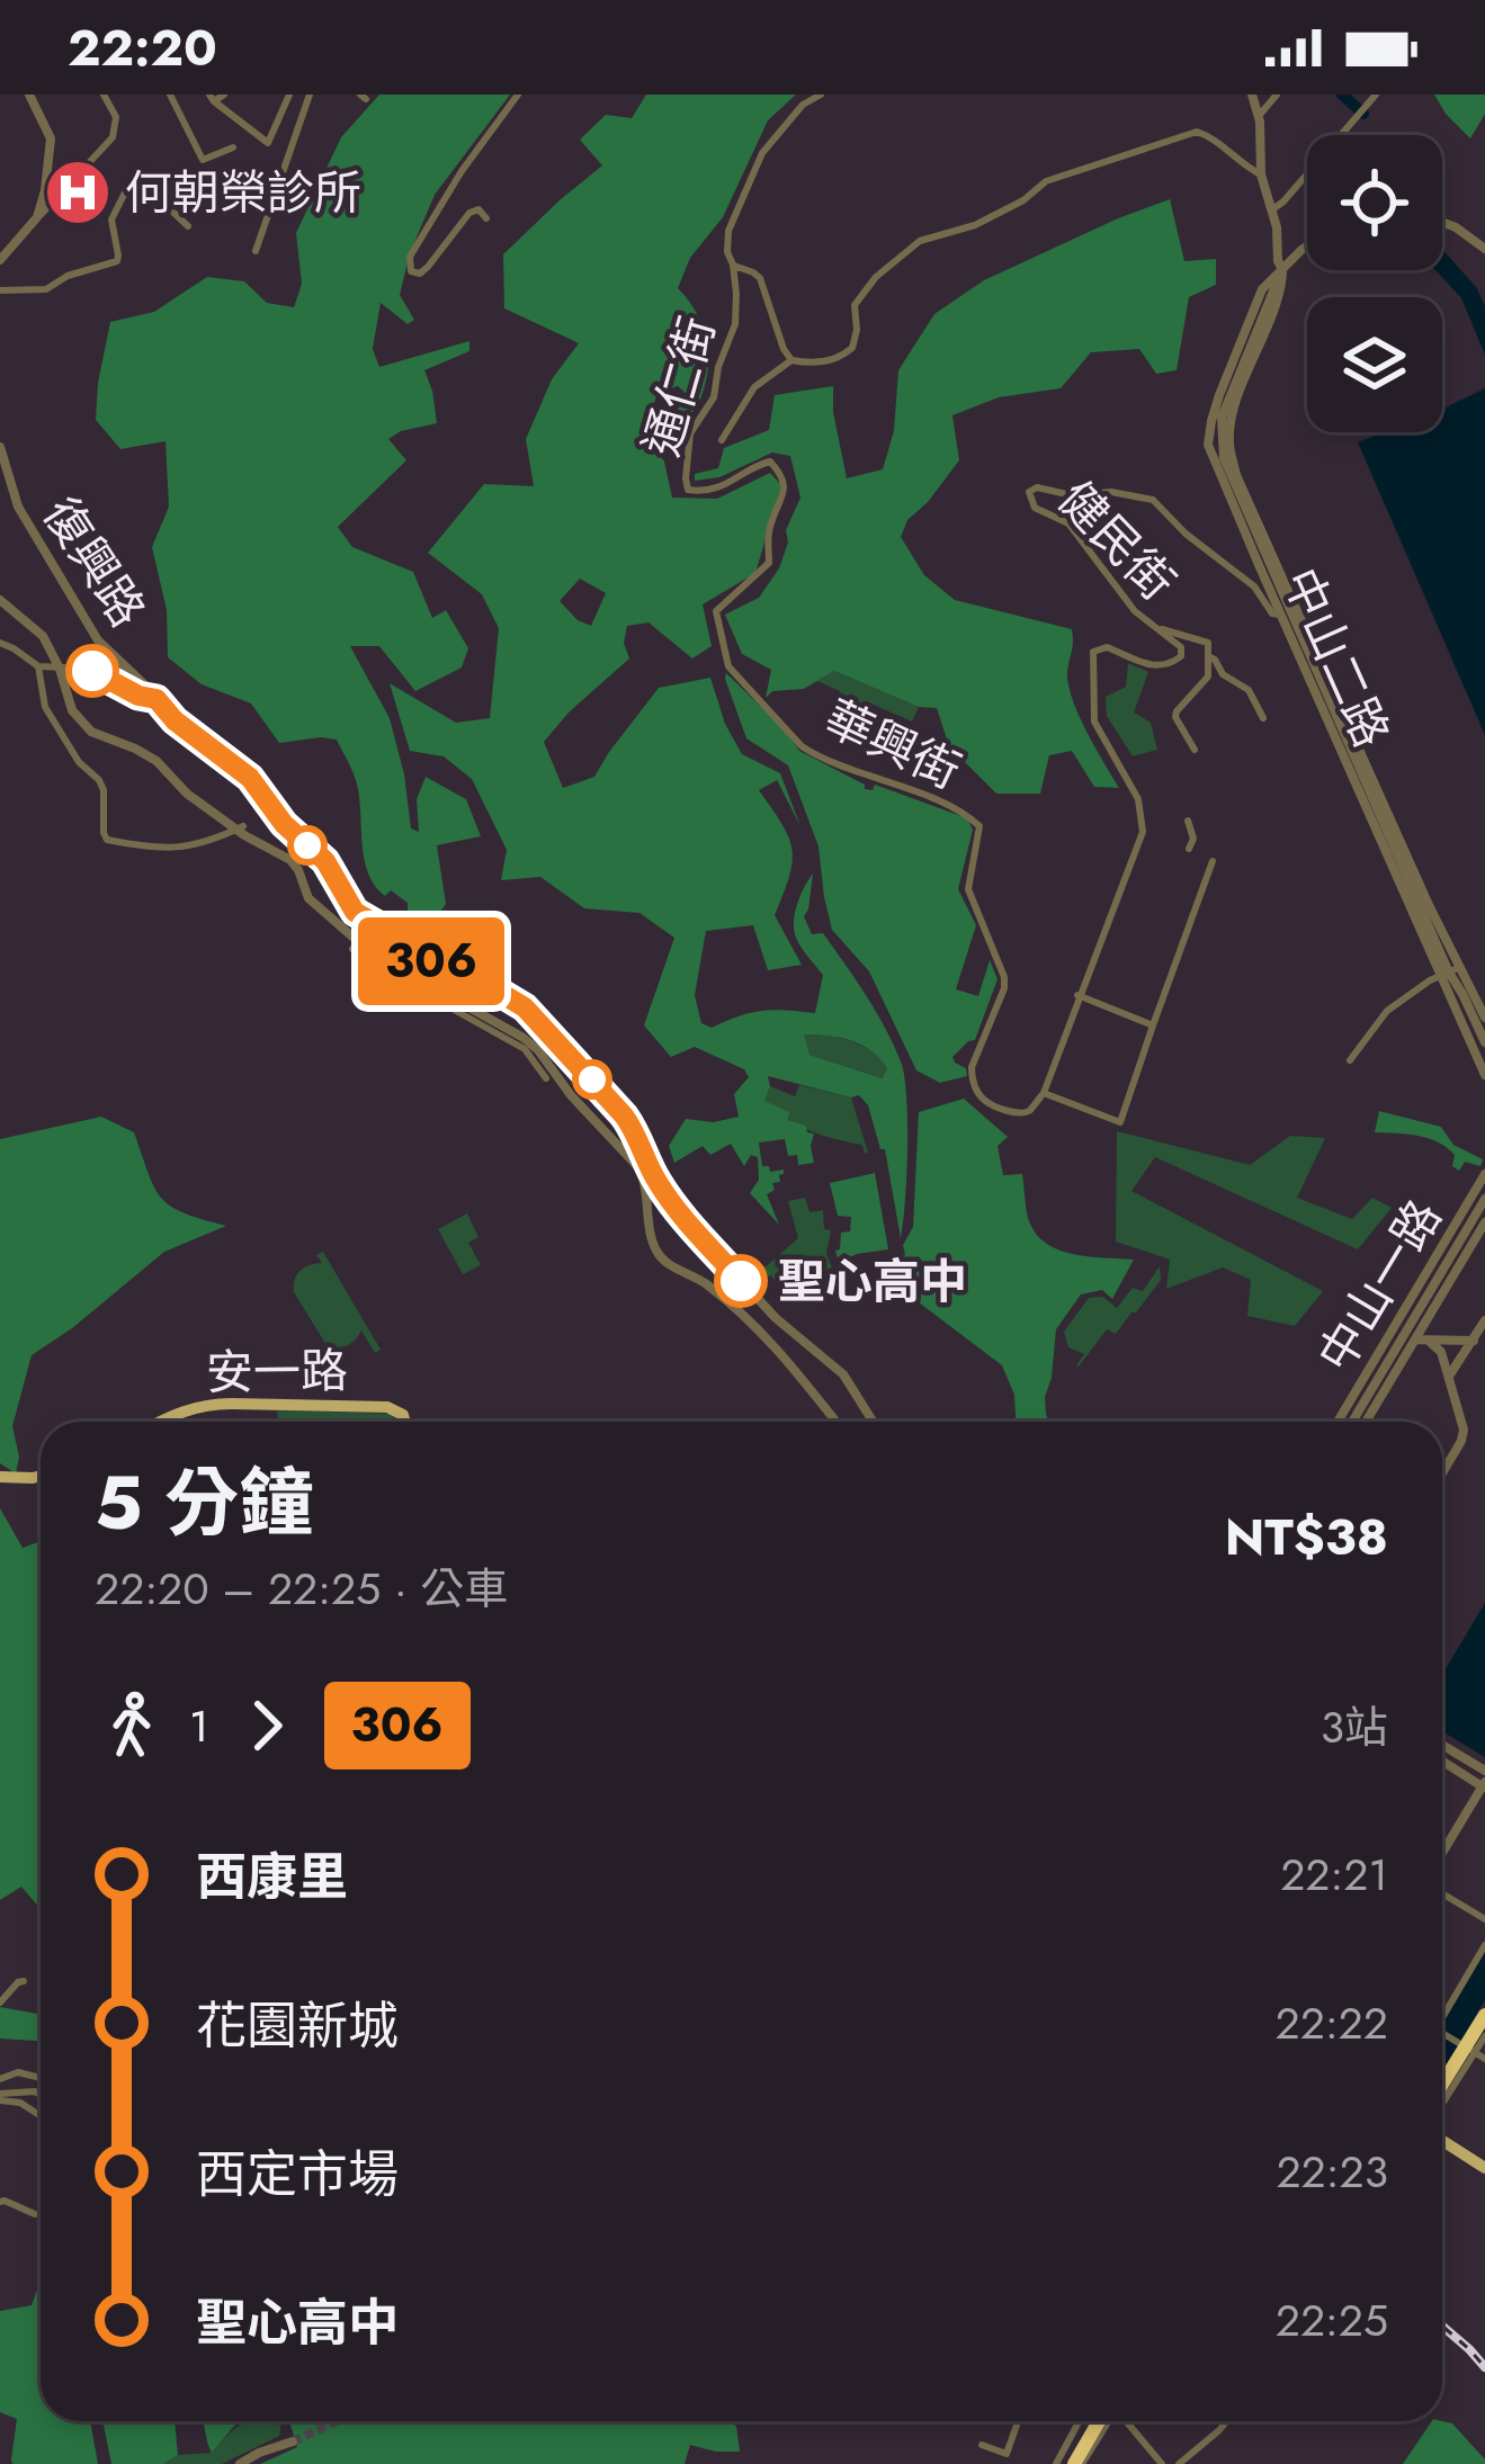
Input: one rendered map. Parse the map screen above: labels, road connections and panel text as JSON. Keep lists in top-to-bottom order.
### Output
{
  "streets": {
    "main road": ["安一路"],
    "street": [
      "通仁街",
      "健民街",
      "復興路",
      "中山二路",
      "華興街",
      "中山一路"
    ]
  },
  "crossings": [
    ["通仁街", "華興街"],
    ["健民街", "中山二路"]
  ],
  "places": {
    "hospital": ["何朝榮診所"],
    "other": ["聖心高中"]
  },
  "lines": ["bus line 306"],
  "page": {
    "status": "22:20",
    "on_map": "306",
    "heading": ["5 分鐘", "22:20 – 22:25 · 公車", "NT$38"],
    "legs": ["1", "306", "3站"],
    "list": [
      {
        "name": "西康里",
        "value": "22:21"
      },
      {
        "name": "花園新城",
        "value": "22:22"
      },
      {
        "name": "西定市場",
        "value": "22:23"
      },
      {
        "name": "聖心高中",
        "value": "22:25"
      }
    ]
  }
}
